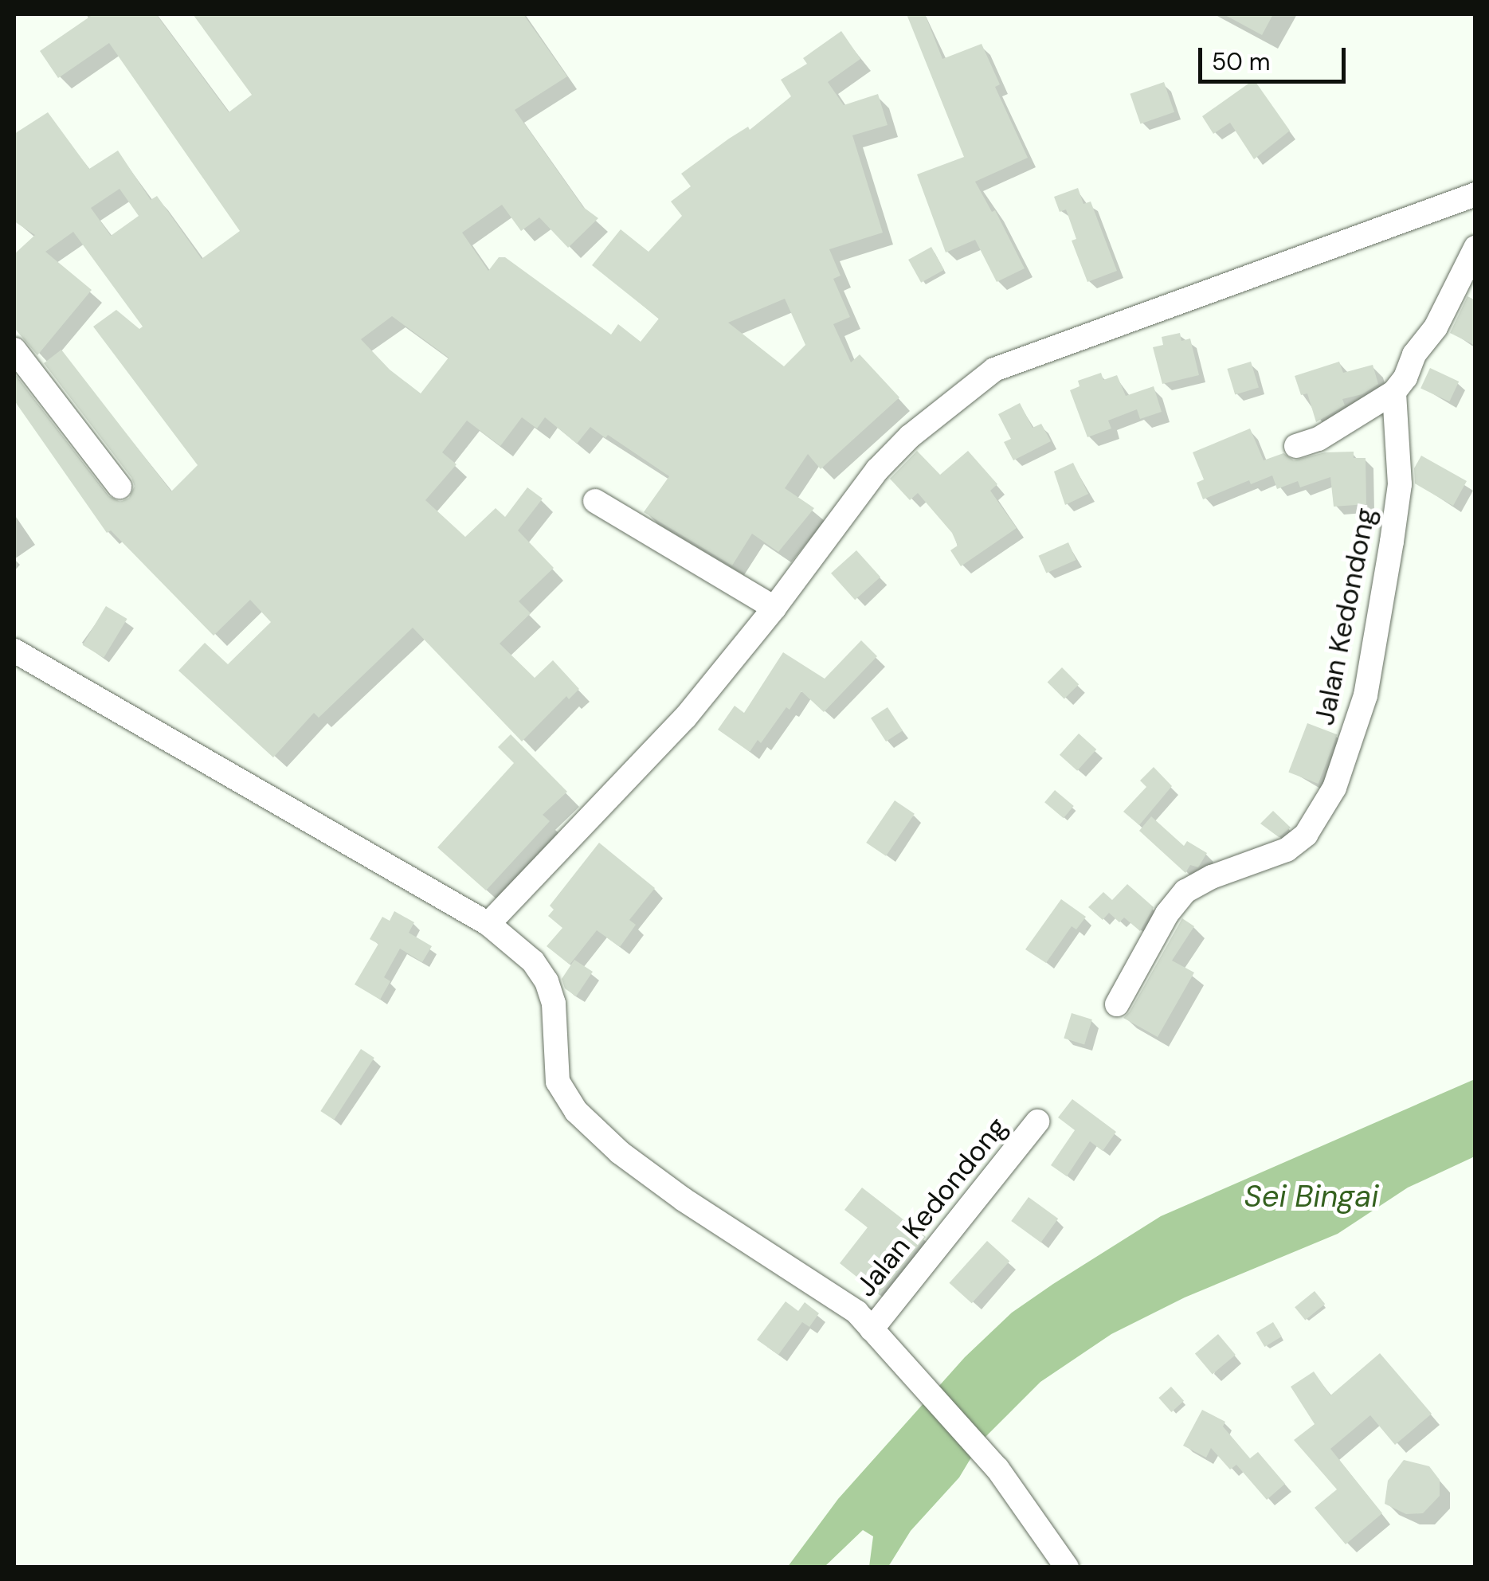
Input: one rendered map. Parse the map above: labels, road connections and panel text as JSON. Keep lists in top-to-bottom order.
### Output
{
  "streets": {
    "street": ["Jalan Kedondong"]
  },
  "water": ["Sei Bingai"],
  "scale_bar": "50 m"
}
